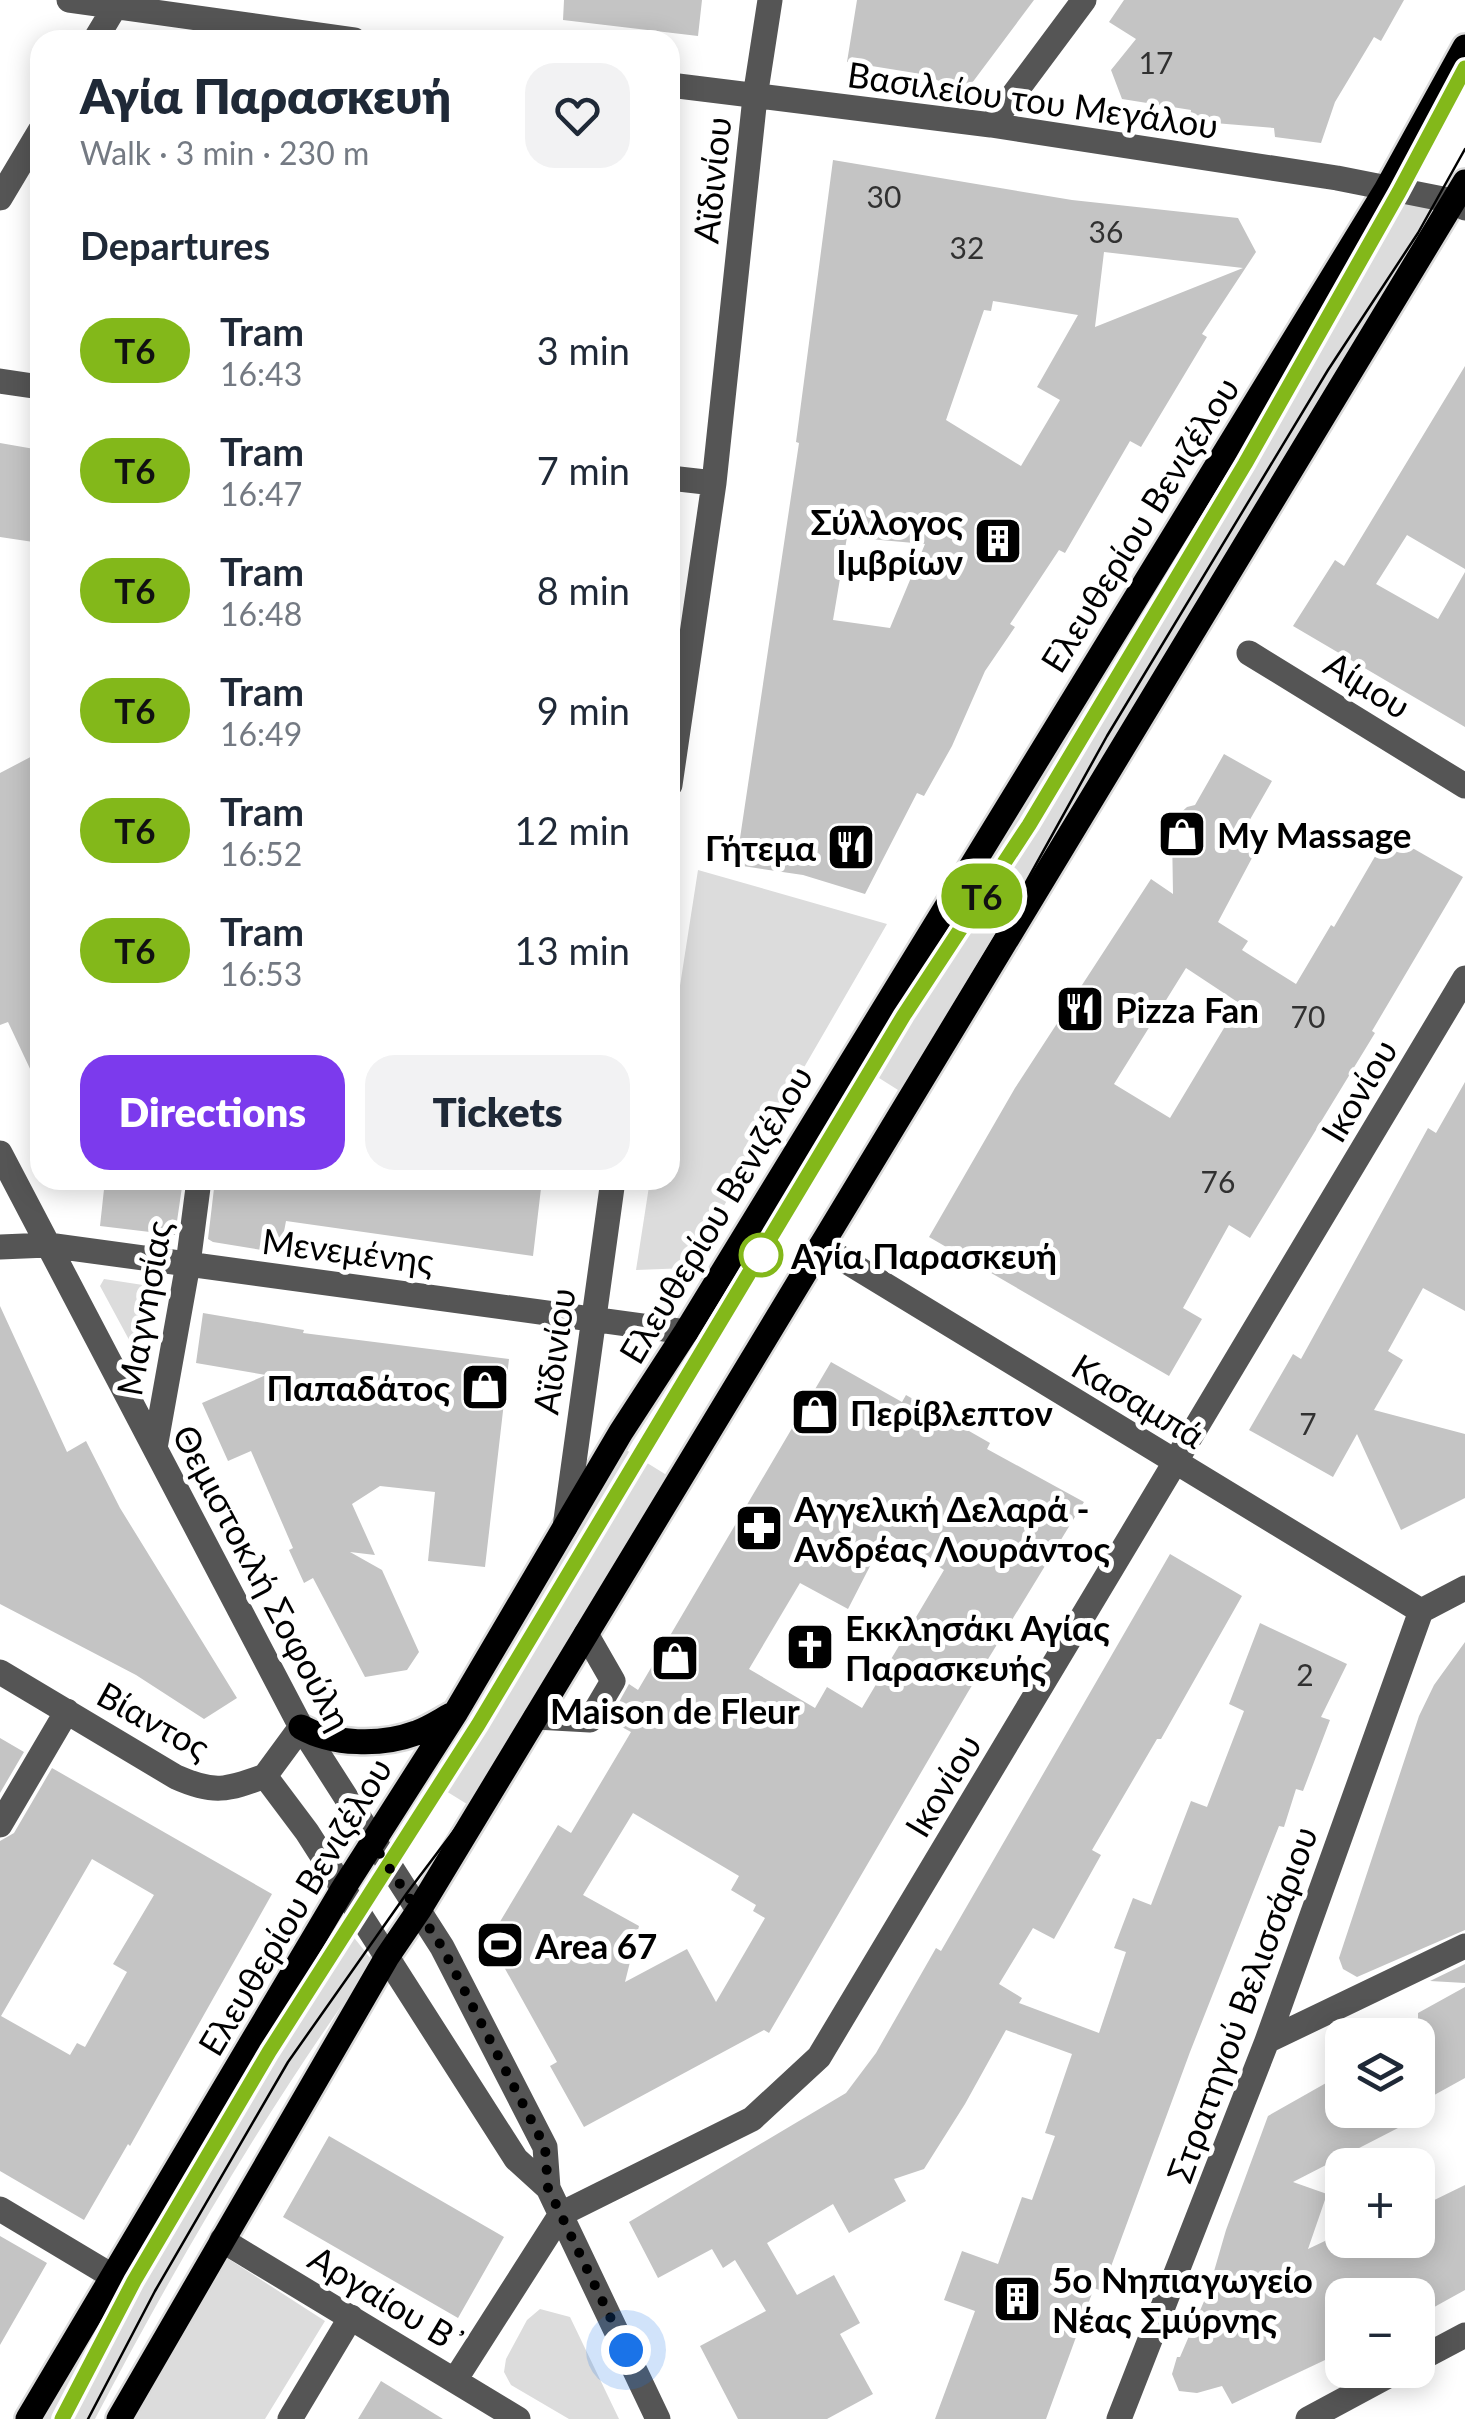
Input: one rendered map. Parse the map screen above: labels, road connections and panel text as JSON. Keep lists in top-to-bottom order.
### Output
{
  "streets": {
    "main road": ["Ελευθερίου Βενιζέλου"],
    "street": [
      "Βασιλείου του Μεγάλου",
      "Αϊδινίου",
      "Αίμου",
      "Ικονίου",
      "Μενεμένης",
      "Μαγνησίας",
      "Κασαμπά",
      "Θεμιστοκλή Σοφούλη",
      "Βίαντος",
      "Στρατηγού Βελισσάριου",
      "Αργαίου Β᾽"
    ]
  },
  "crossings": [
    ["Βασιλείου του Μεγάλου", "Αϊδινίου"],
    ["Βασιλείου του Μεγάλου", "Ελευθερίου Βενιζέλου"],
    ["Αϊδινίου", "Ελευθερίου Βενιζέλου"],
    ["Αϊδινίου", "Μενεμένης"],
    ["Ελευθερίου Βενιζέλου", "Μενεμένης"],
    ["Ελευθερίου Βενιζέλου", "Θεμιστοκλή Σοφούλη"],
    ["Ικονίου", "Κασαμπά"],
    ["Ικονίου", "Θεμιστοκλή Σοφούλη"],
    ["Μενεμένης", "Μαγνησίας"],
    ["Μενεμένης", "Θεμιστοκλή Σοφούλη"],
    ["Μαγνησίας", "Θεμιστοκλή Σοφούλη"],
    ["Κασαμπά", "Στρατηγού Βελισσάριου"]
  ],
  "places": {
    "building": ["Σύλλογος Ιμβρίων", "5ο Νηπιαγωγείο Νέας Σμύρνης"],
    "shop": [
      "My Massage",
      "Παπαδάτος",
      "Περίβλεπτον",
      "Maison de Fleur"
    ],
    "restaurant": ["Γήτεμα", "Pizza Fan"],
    "other": ["Αγία Παρασκευή"],
    "pharmacy": ["Αγγελική Δελαρά - Ανδρέας Λουράντος"],
    "church": ["Εκκλησάκι Αγίας Παρασκευής"],
    "sports": ["Area 67"]
  },
  "lines": ["tram line Τ6"],
  "house_numbers": [
    "17",
    "30",
    "36",
    "32",
    "70",
    "76",
    "7",
    "2"
  ],
  "page": {
    "on_map": "Τ6",
    "heading": [
      ["Αγία Παρασκευή", "Walk · 3 min · 230 m"],
      "Departures"
    ],
    "list": [
      {
        "mark": "Τ6",
        "name": "Tram",
        "note": "16:43",
        "value": "3 min"
      },
      {
        "mark": "Τ6",
        "name": "Tram",
        "note": "16:47",
        "value": "7 min"
      },
      {
        "mark": "Τ6",
        "name": "Tram",
        "note": "16:48",
        "value": "8 min"
      },
      {
        "mark": "Τ6",
        "name": "Tram",
        "note": "16:49",
        "value": "9 min"
      },
      {
        "mark": "Τ6",
        "name": "Tram",
        "note": "16:52",
        "value": "12 min"
      },
      {
        "mark": "Τ6",
        "name": "Tram",
        "note": "16:53",
        "value": "13 min"
      }
    ],
    "buttons": ["Directions", "Tickets"],
    "map_buttons": ["+", "−"]
  }
}
